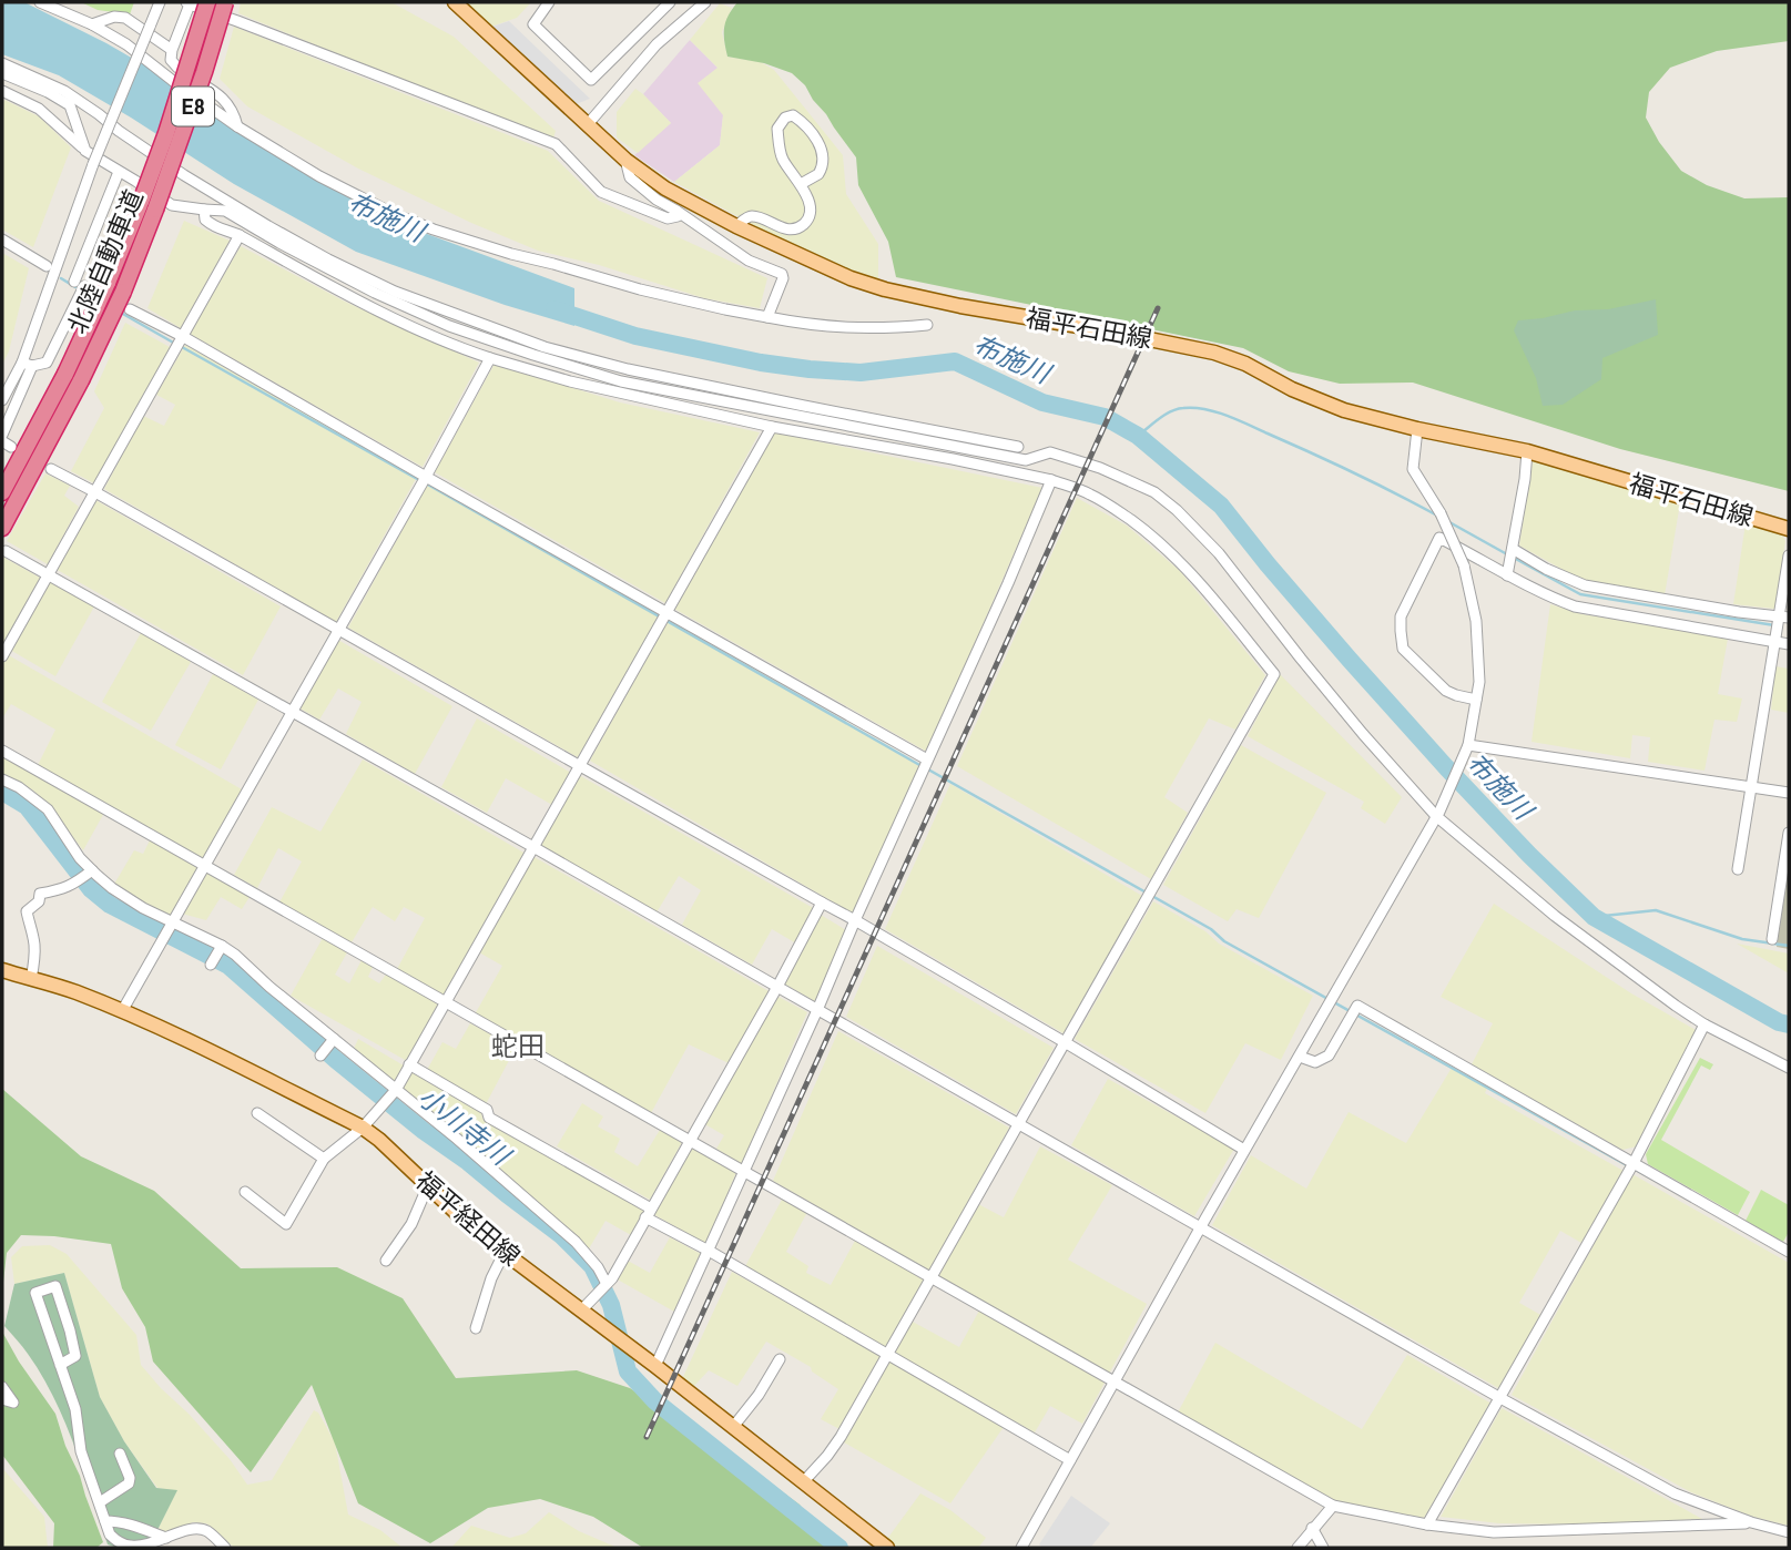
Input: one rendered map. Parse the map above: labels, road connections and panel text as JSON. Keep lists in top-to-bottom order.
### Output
{
  "streets": {
    "highway": ["E8", "北陸自動車道"],
    "main road": ["福平石田線", "福平経田線"]
  },
  "districts": ["蛇田"],
  "water": ["布施川", "小川寺川"]
}
